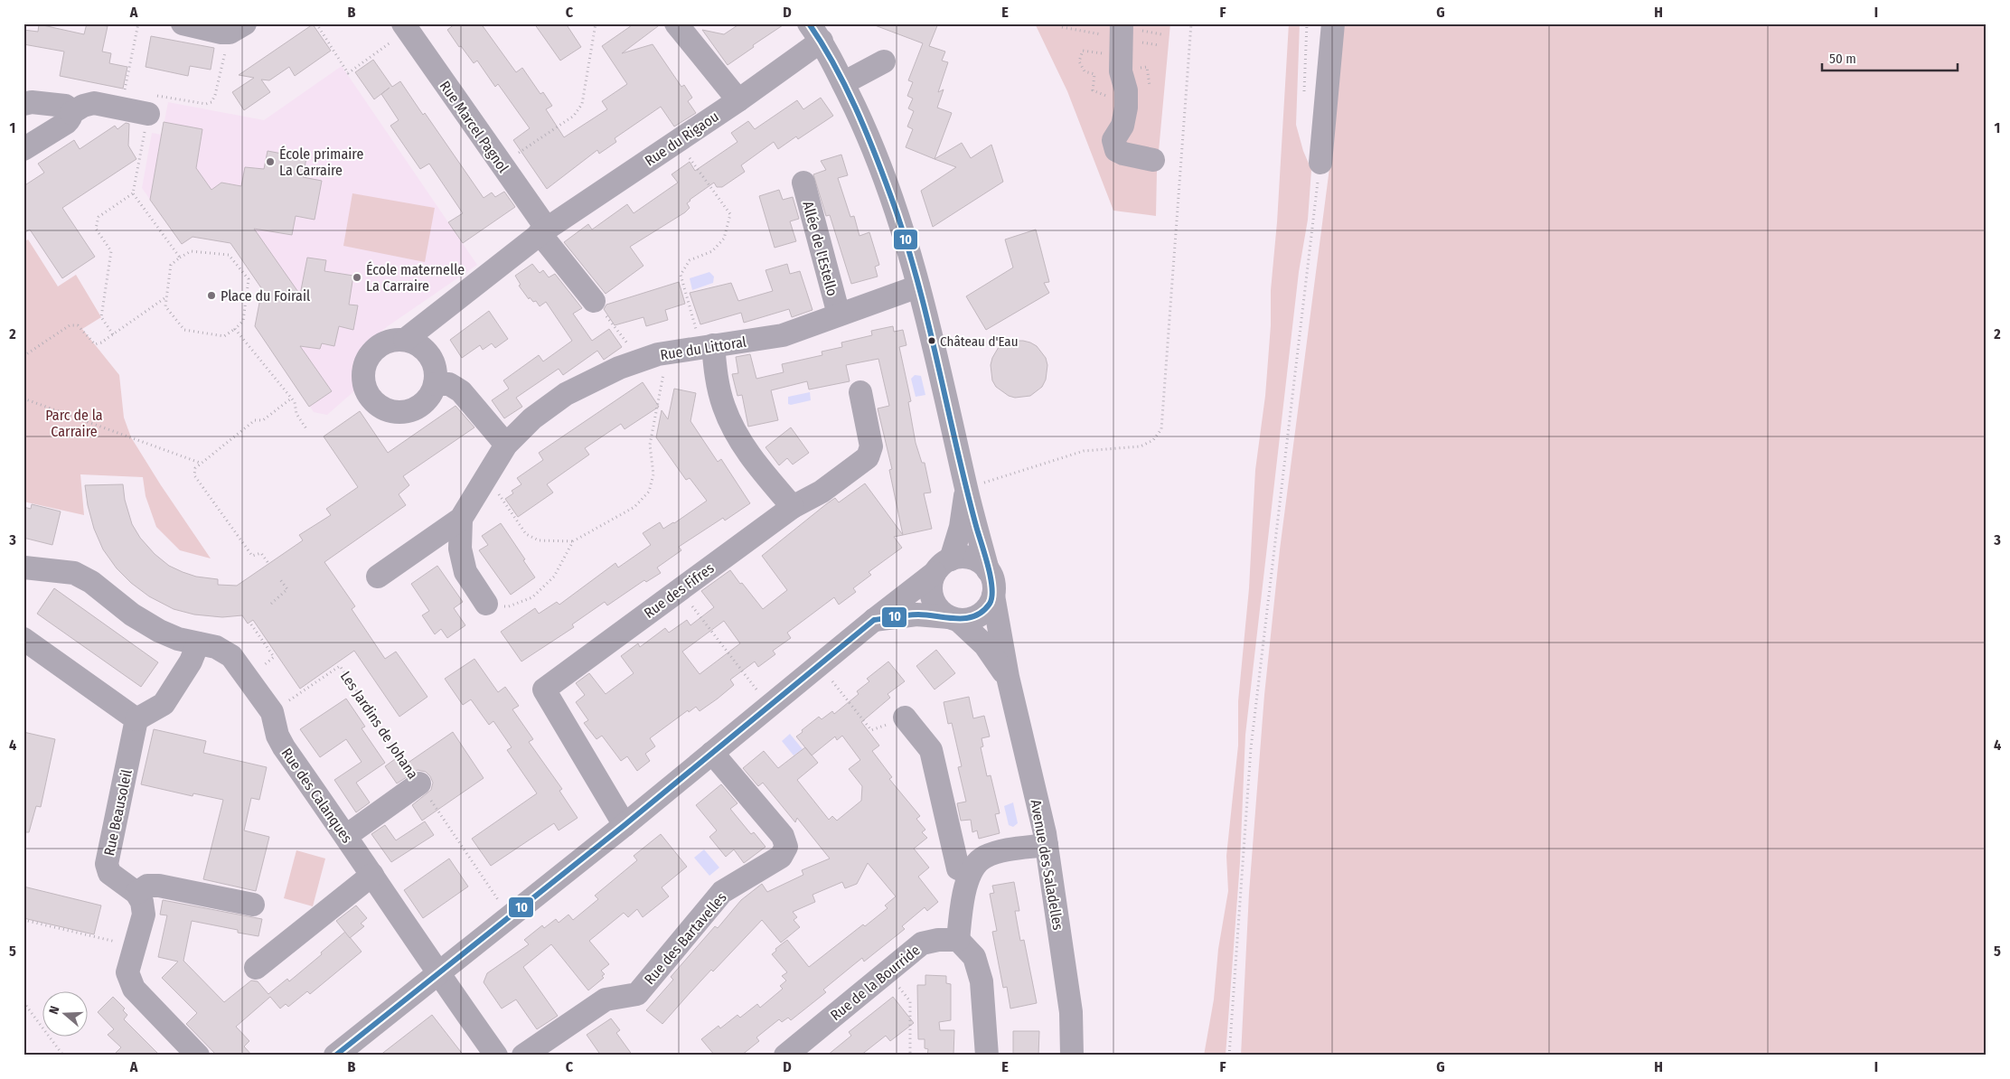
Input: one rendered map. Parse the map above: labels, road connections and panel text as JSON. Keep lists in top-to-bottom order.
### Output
{
  "streets": {
    "street": [
      "Rue Marcel Pagnol",
      "Rue du Rigaou",
      "Allée de l'Estello",
      "Rue du Littoral",
      "Rue des Fifres",
      "Les Jardins de Johana",
      "Rue des Calanques",
      "Rue Beausoleil",
      "Avenue des Saladelles",
      "Rue des Bartavelles",
      "Rue de la Bourride"
    ]
  },
  "crossings": [
    ["Rue Marcel Pagnol", "Rue du Rigaou"],
    ["Allée de l'Estello", "Rue du Littoral"],
    ["Les Jardins de Johana", "Rue des Calanques"]
  ],
  "parks": ["Parc de la Carraire"],
  "places": [
    "École primaire La Carraire",
    "École maternelle La Carraire",
    "Place du Foirail",
    "Château d'Eau"
  ],
  "lines": ["transit line 10"],
  "scale_bar": "50 m",
  "north": "left",
  "grid": {
    "columns": [
      "A",
      "B",
      "C",
      "D",
      "E",
      "F",
      "G",
      "H",
      "I"
    ],
    "rows": [
      "1",
      "2",
      "3",
      "4",
      "5"
    ]
  }
}
